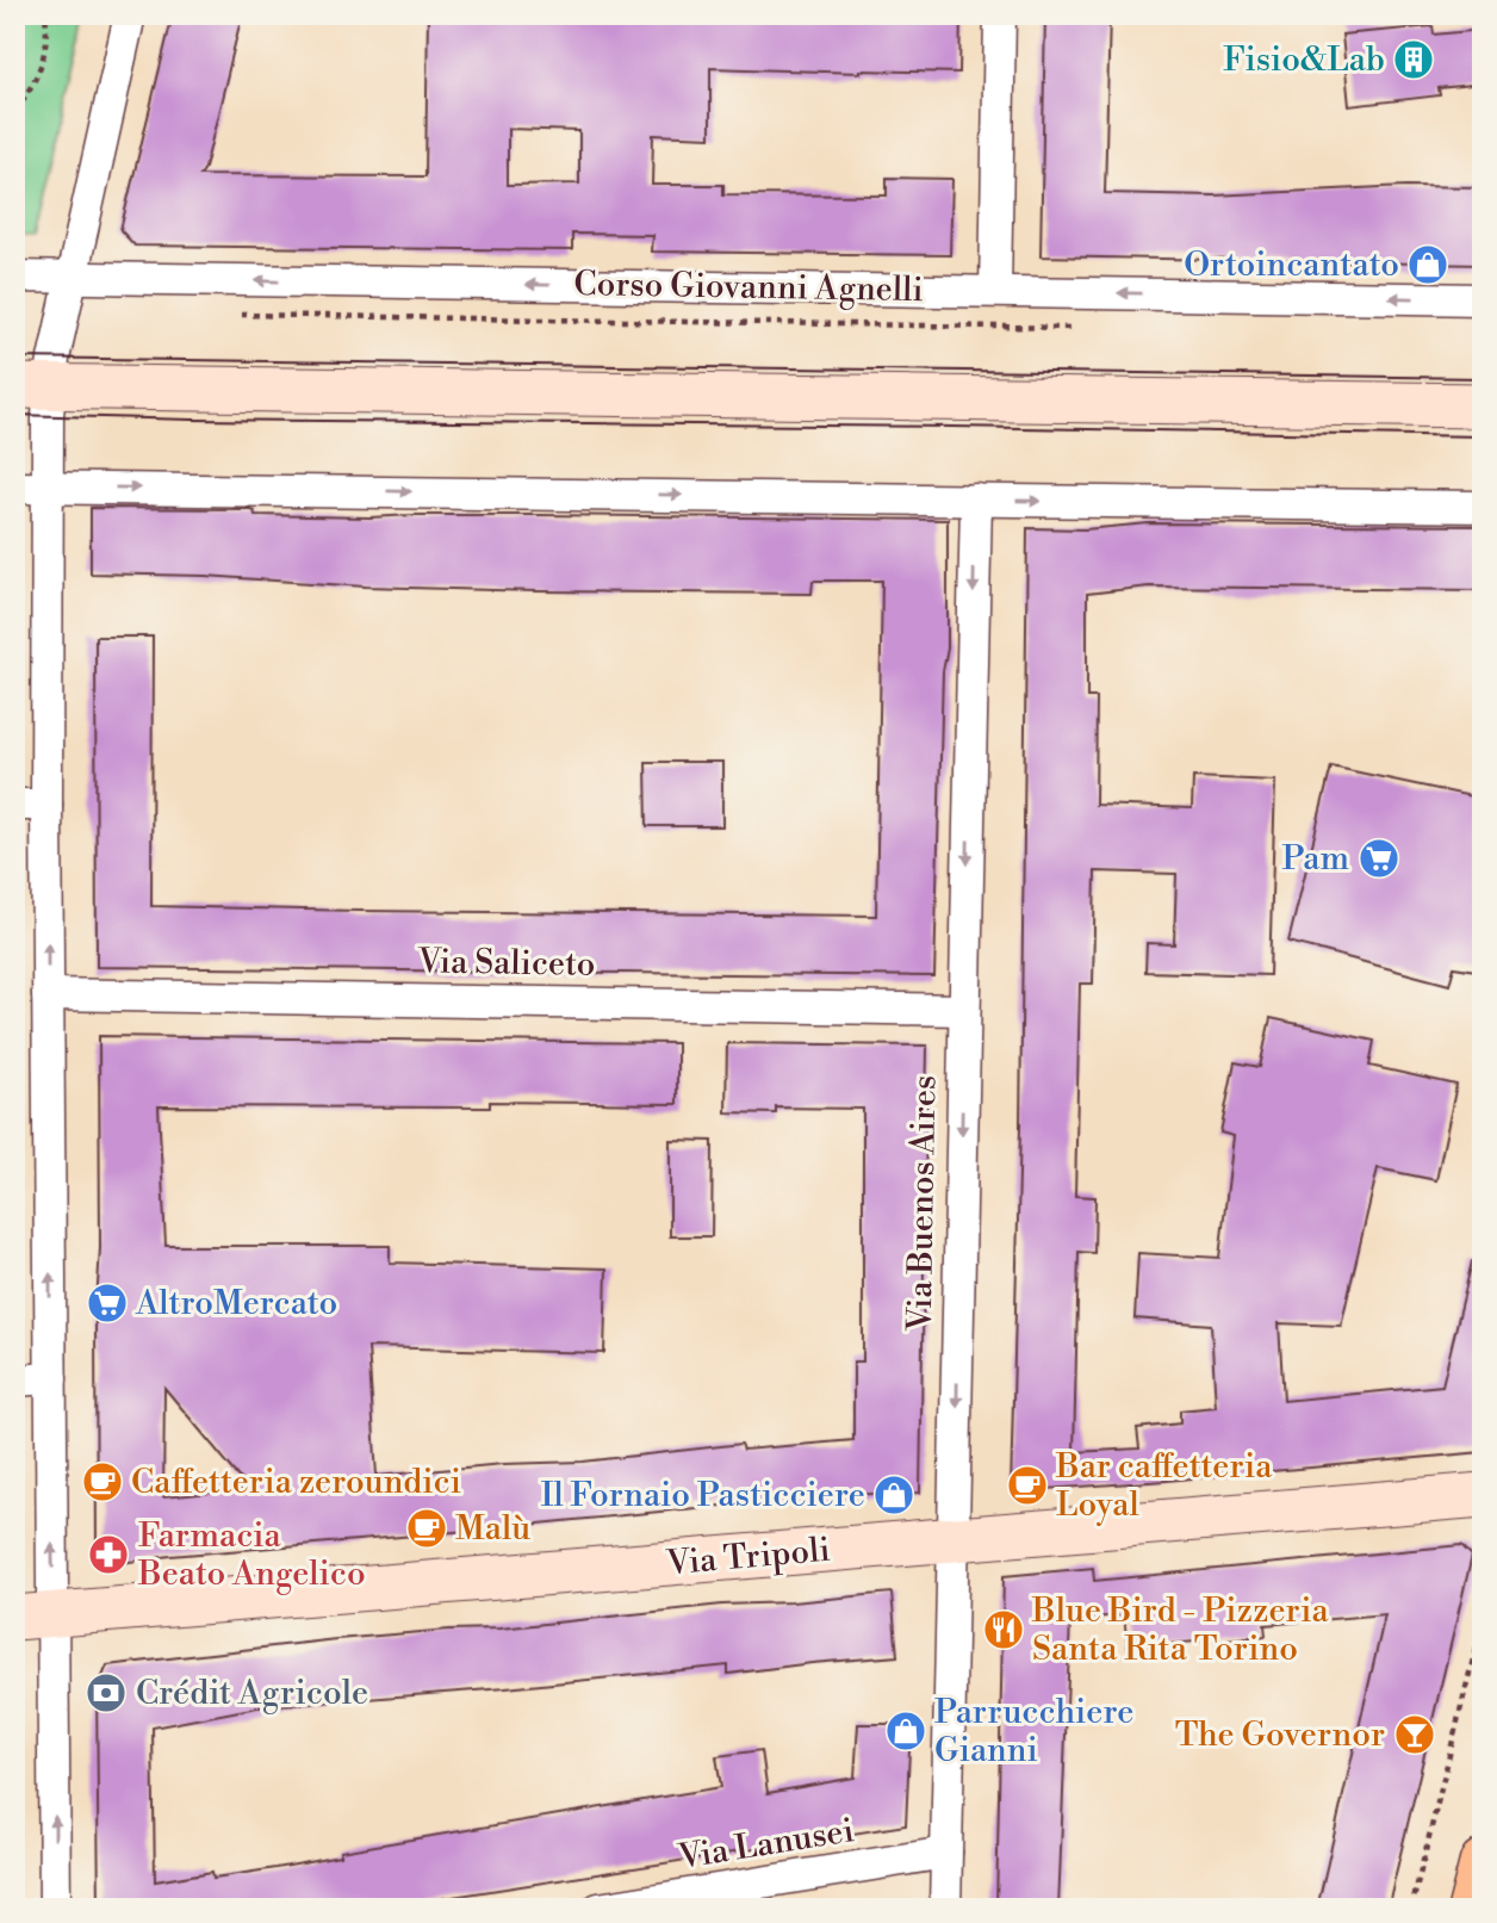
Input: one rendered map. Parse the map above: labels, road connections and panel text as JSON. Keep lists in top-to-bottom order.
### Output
{
  "streets": {
    "street": [
      "Corso Giovanni Agnelli",
      "Via Saliceto",
      "Via Buenos Aires",
      "Via Tripoli",
      "Via Lanusei"
    ]
  },
  "crossings": [
    ["Via Saliceto", "Via Buenos Aires"],
    ["Via Buenos Aires", "Via Tripoli"],
    ["Via Buenos Aires", "Via Lanusei"]
  ],
  "one_way": ["Via Buenos Aires"],
  "places": {
    "building": ["Fisio&Lab"],
    "shop": ["Ortoincantato", "Il Fornaio Pasticciere", "Parrucchiere Gianni"],
    "supermarket": ["Pam", "AltroMercato"],
    "cafe": ["Caffetteria zeroundici", "Bar caffetteria Loyal", "Malù"],
    "pharmacy": ["Farmacia Beato Angelico"],
    "restaurant": ["Blue Bird - Pizzeria Santa Rita Torino"],
    "bank": ["Crédit Agricole"],
    "bar": ["The Governor"]
  }
}
